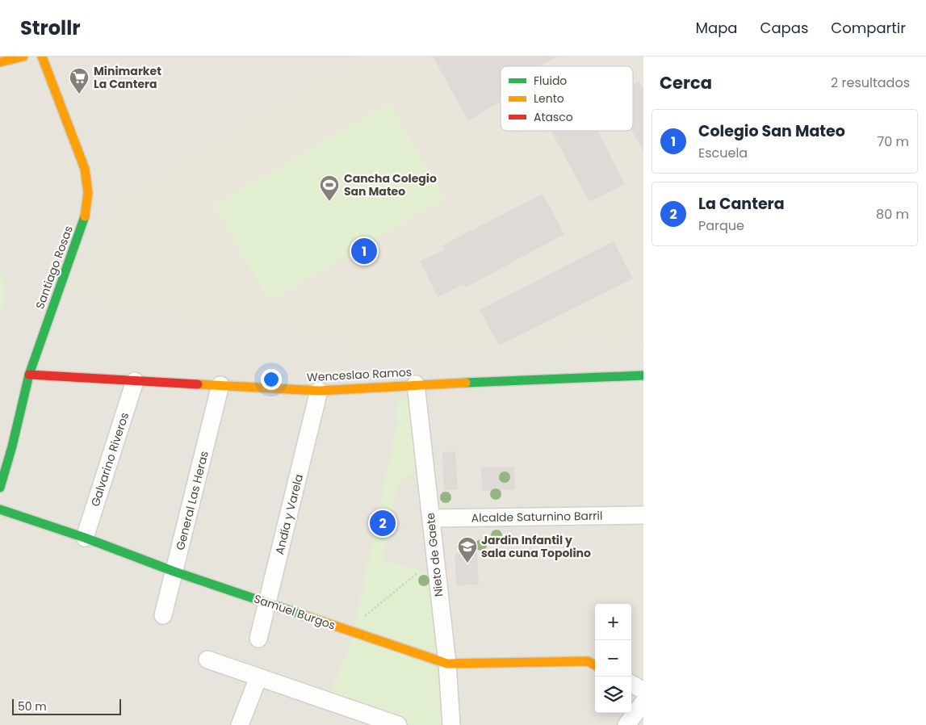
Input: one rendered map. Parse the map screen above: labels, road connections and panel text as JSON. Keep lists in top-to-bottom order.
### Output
{
  "streets": {
    "street": [
      "Santiago Rosas",
      "Wenceslao Ramos",
      "Galvarino Riveros",
      "General Las Heras",
      "Andía y Varela",
      "Alcalde Saturnino Barril",
      "Nieto de Gaete",
      "Samuel Burgos"
    ]
  },
  "crossings": [
    ["Santiago Rosas", "Wenceslao Ramos"],
    ["Wenceslao Ramos", "Galvarino Riveros"],
    ["Wenceslao Ramos", "General Las Heras"],
    ["Wenceslao Ramos", "Andía y Varela"],
    ["Wenceslao Ramos", "Nieto de Gaete"],
    ["Galvarino Riveros", "Samuel Burgos"],
    ["General Las Heras", "Samuel Burgos"],
    ["Andía y Varela", "Samuel Burgos"],
    ["Alcalde Saturnino Barril", "Nieto de Gaete"],
    ["Nieto de Gaete", "Samuel Burgos"]
  ],
  "places": {
    "supermarket": ["Minimarket La Cantera"],
    "sports": ["Cancha Colegio San Mateo"],
    "school or university": ["Jardin Infantil y sala cuna Topolino"]
  },
  "legend": ["Fluido", "Lento", "Atasco"],
  "scale_bar": "50 m",
  "page": {
    "header": "Strollr",
    "nav": ["Mapa", "Capas", "Compartir"],
    "heading": ["Cerca", "2 resultados"],
    "list": [
      {
        "mark": "1",
        "name": "Colegio San Mateo",
        "note": "Escuela",
        "value": "70 m"
      },
      {
        "mark": "2",
        "name": "La Cantera",
        "note": "Parque",
        "value": "80 m"
      }
    ],
    "pins": ["1", "2"],
    "map_buttons": ["+", "−"],
    "scale": "50 m"
  }
}
